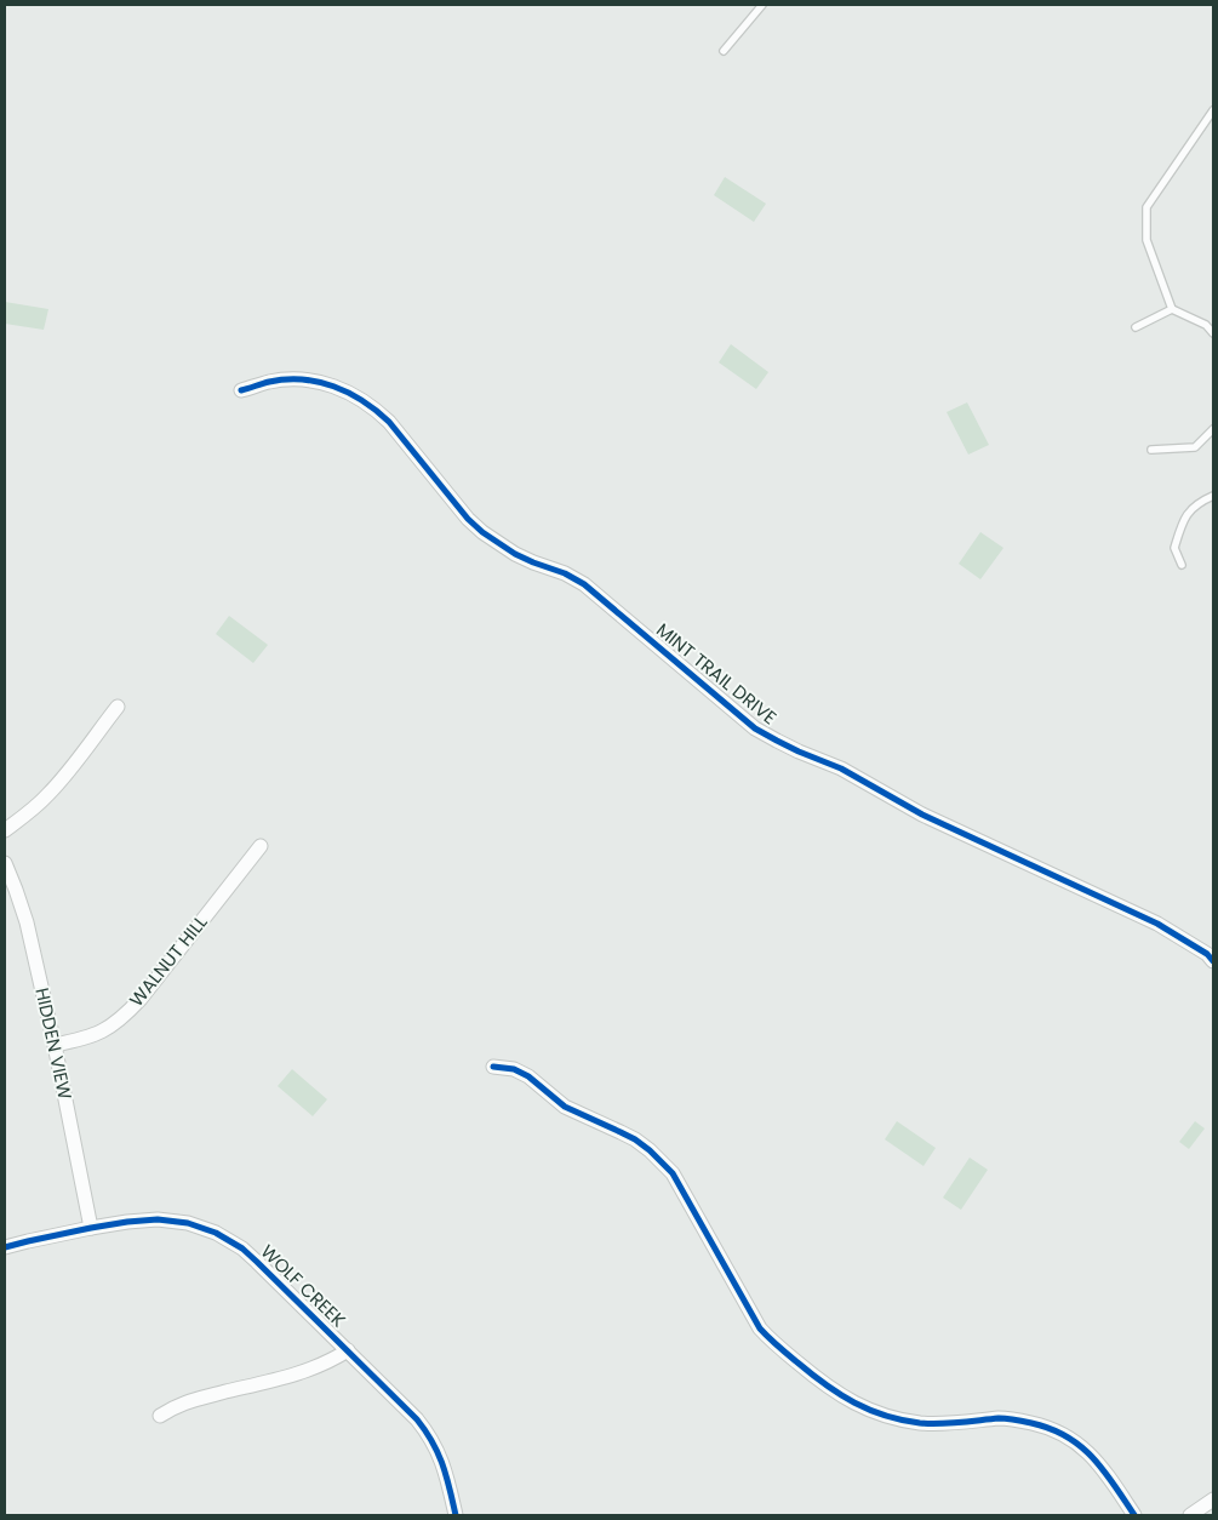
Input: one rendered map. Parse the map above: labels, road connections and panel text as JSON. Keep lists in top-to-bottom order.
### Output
{
  "streets": {
    "street": [
      "MINT TRAIL DRIVE",
      "WALNUT HILL",
      "HIDDEN VIEW",
      "WOLF CREEK"
    ]
  },
  "crossings": [
    ["WALNUT HILL", "HIDDEN VIEW"],
    ["HIDDEN VIEW", "WOLF CREEK"]
  ]
}
